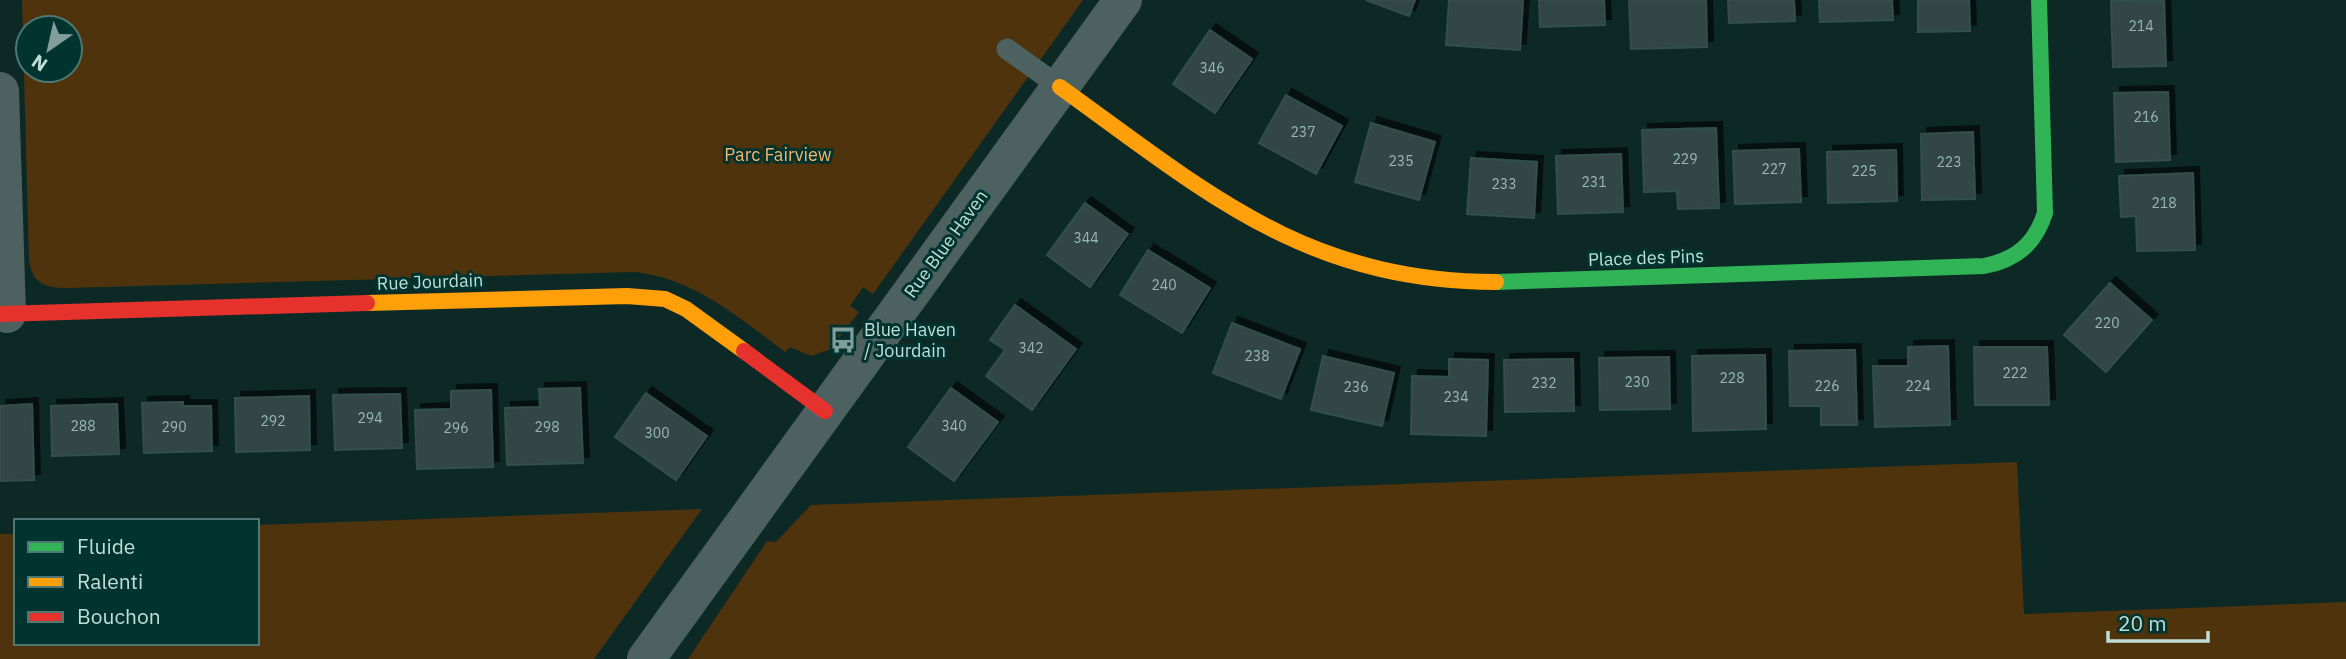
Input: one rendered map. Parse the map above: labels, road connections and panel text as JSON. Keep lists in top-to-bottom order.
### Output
{
  "streets": {
    "street": ["Rue Blue Haven", "Place des Pins", "Rue Jourdain"]
  },
  "crossings": [
    ["Rue Blue Haven", "Place des Pins"],
    ["Rue Blue Haven", "Rue Jourdain"]
  ],
  "parks": ["Parc Fairview"],
  "places": {
    "bus stop": ["Blue Haven / Jourdain"]
  },
  "house_numbers": [
    "214",
    "346",
    "216",
    "237",
    "229",
    "235",
    "223",
    "227",
    "225",
    "231",
    "233",
    "218",
    "344",
    "240",
    "220",
    "342",
    "238",
    "222",
    "228",
    "230",
    "232",
    "226",
    "224",
    "236",
    "234",
    "294",
    "292",
    "288",
    "340",
    "290",
    "298",
    "296",
    "300"
  ],
  "legend": ["Fluide", "Ralenti", "Bouchon"],
  "scale_bar": "20 m",
  "north": "bottom left"
}
